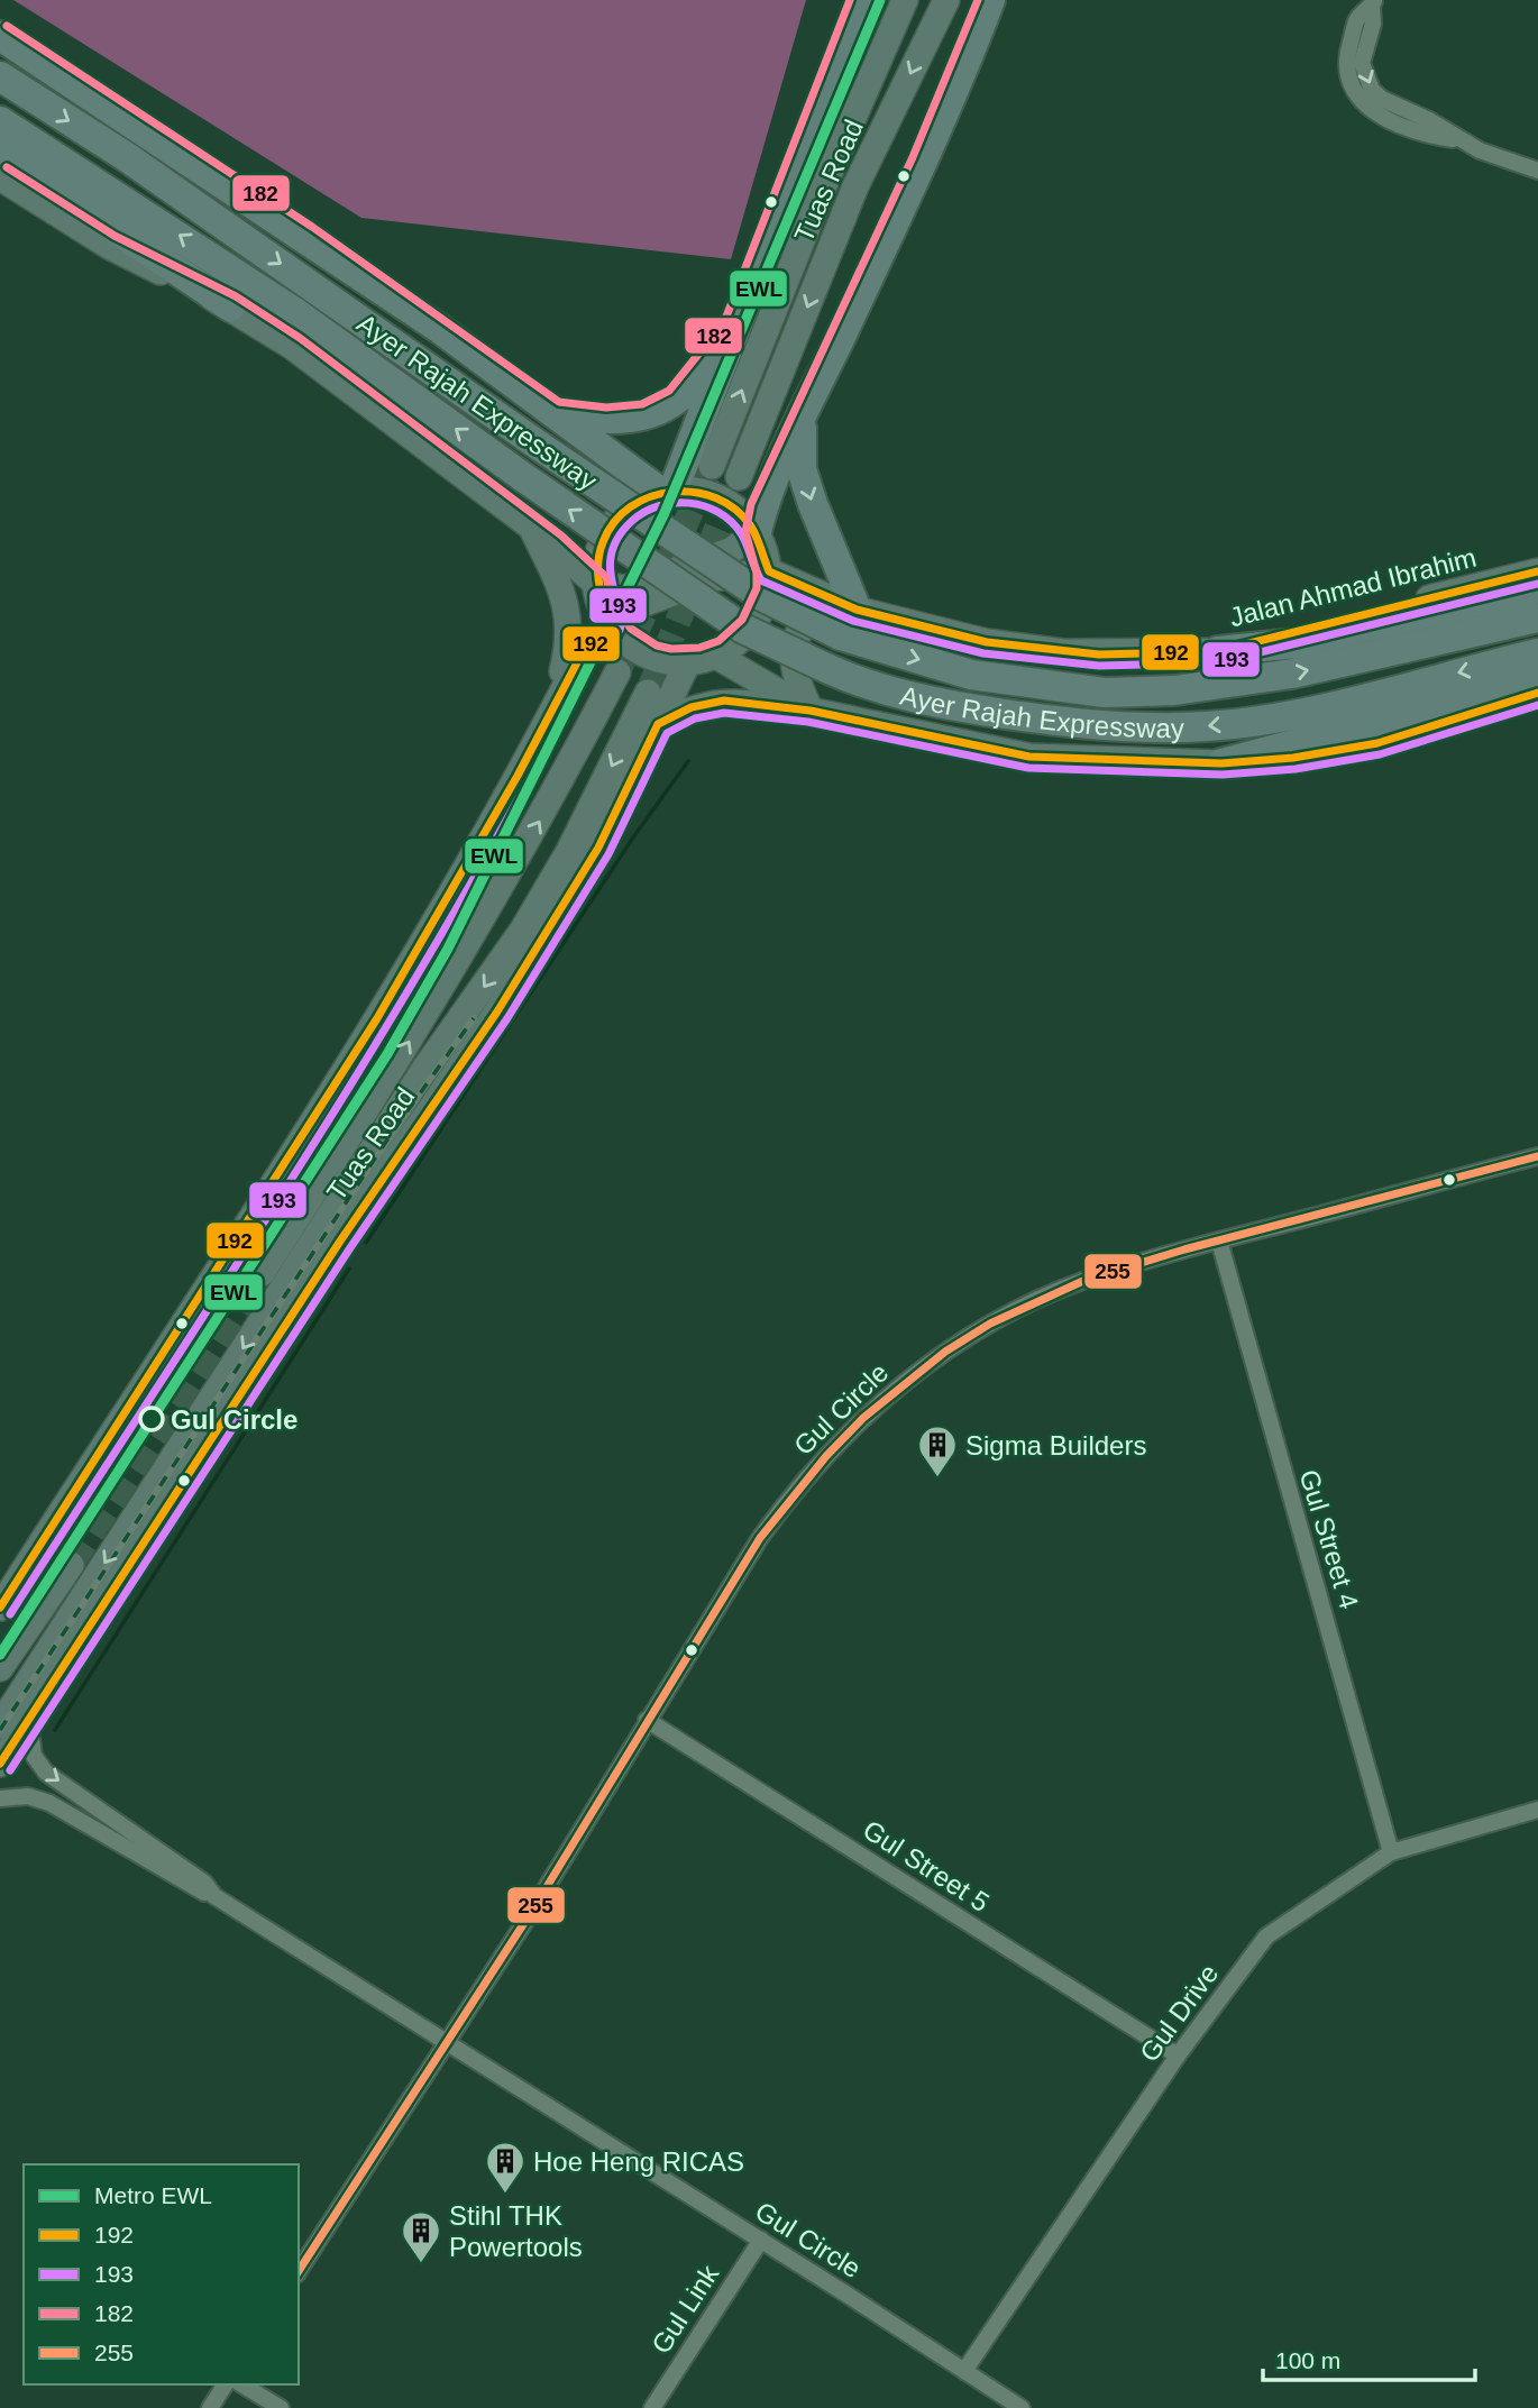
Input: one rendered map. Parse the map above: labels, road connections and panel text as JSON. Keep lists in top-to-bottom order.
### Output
{
  "streets": {
    "highway": ["Ayer Rajah Expressway"],
    "main road": ["Tuas Road", "Jalan Ahmad Ibrahim"],
    "street": [
      "Gul Circle",
      "Gul Street 4",
      "Gul Street 5",
      "Gul Drive",
      "Gul Link"
    ]
  },
  "crossings": [
    ["Tuas Road", "Gul Circle"],
    ["Gul Circle", "Gul Street 4"],
    ["Gul Circle", "Gul Street 5"],
    ["Gul Circle", "Gul Drive"],
    ["Gul Circle", "Gul Link"],
    ["Gul Street 4", "Gul Drive"],
    ["Gul Street 5", "Gul Drive"]
  ],
  "places": {
    "other": ["Gul Circle"],
    "building": ["Sigma Builders", "Hoe Heng RICAS", "Stihl THK Powertools"]
  },
  "lines": [
    "metro line EWL",
    "transit line 182",
    "transit line 192",
    "transit line 193",
    "transit line 255"
  ],
  "legend": [
    "Metro EWL",
    "192",
    "193",
    "182",
    "255"
  ],
  "scale_bar": "100 m"
}
